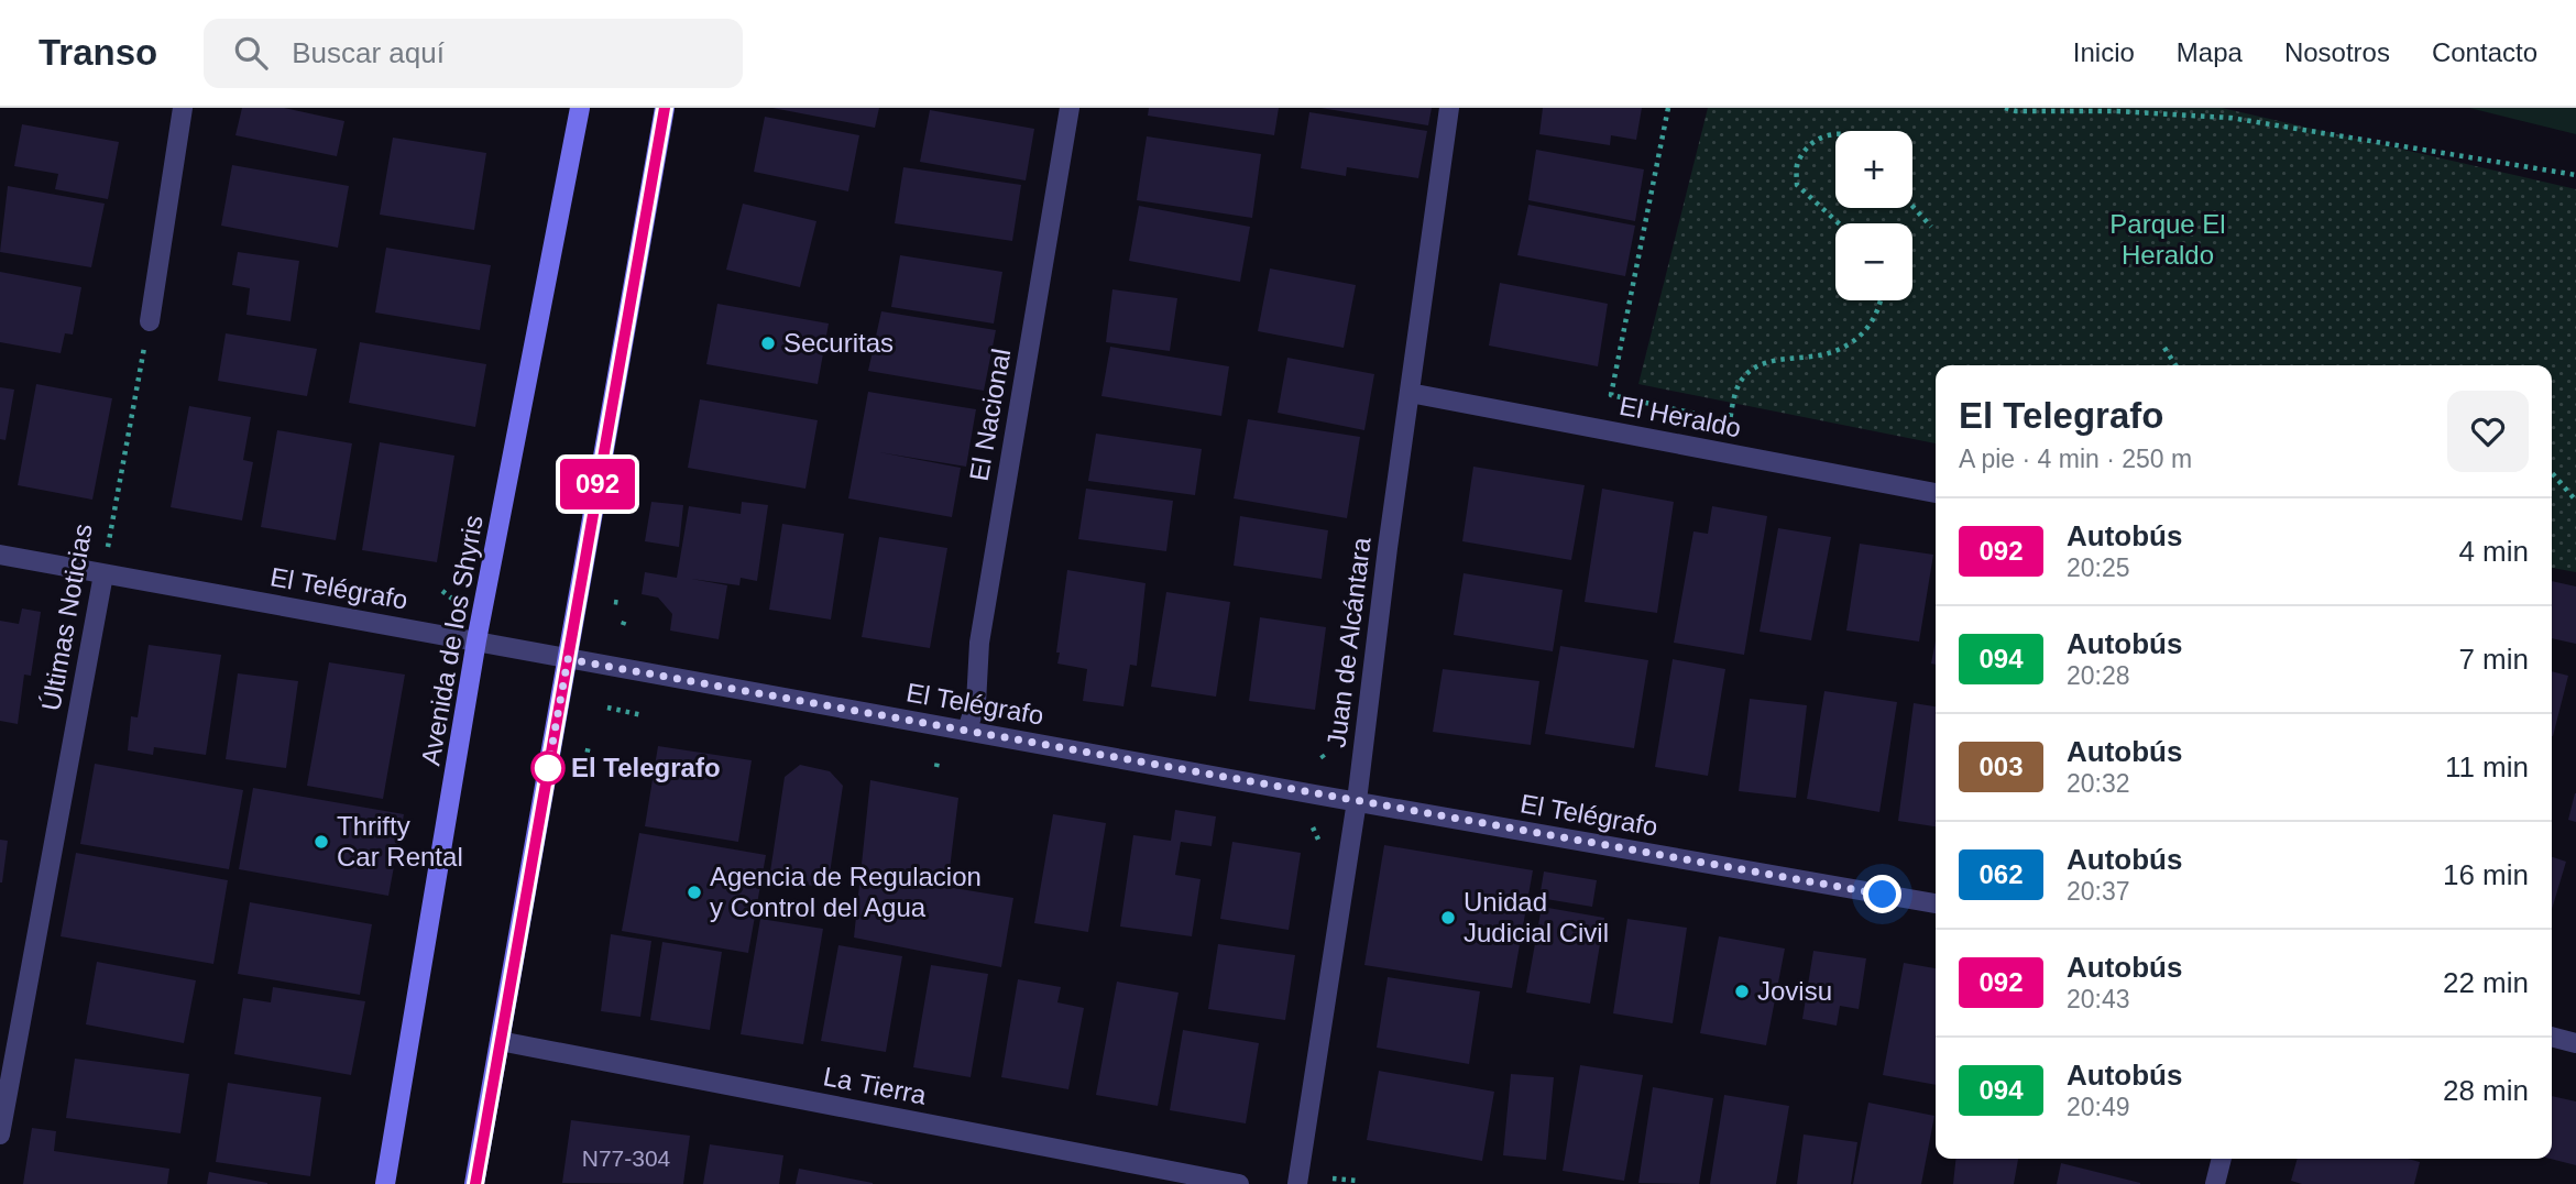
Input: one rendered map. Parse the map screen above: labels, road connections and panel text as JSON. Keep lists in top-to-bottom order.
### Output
{
  "streets": {
    "main road": ["Avenida de los Shyris"],
    "street": [
      "El Nacional",
      "El Heraldo",
      "El Telégrafo",
      "Últimas Noticias",
      "Juan de Alcántara",
      "La Tierra"
    ]
  },
  "crossings": [
    ["El Nacional", "El Telégrafo"],
    ["El Heraldo", "Juan de Alcántara"],
    ["El Telégrafo", "Últimas Noticias"],
    ["El Telégrafo", "Avenida de los Shyris"],
    ["El Telégrafo", "Juan de Alcántara"]
  ],
  "parks": ["Parque El Heraldo"],
  "places": [
    "Securitas",
    "El Telegrafo",
    "Thrifty Car Rental",
    "Agencia de Regulacion y Control del Agua",
    "Unidad Judicial Civil",
    "Jovisu"
  ],
  "lines": ["bus line 092"],
  "house_numbers": ["N77-304"],
  "page": {
    "header": "Transo",
    "search": "Buscar aquí",
    "nav": [
      "Inicio",
      "Mapa",
      "Nosotros",
      "Contacto"
    ],
    "on_map": "092",
    "map_buttons": ["+", "−"],
    "heading": ["El Telegrafo", "A pie · 4 min · 250 m"],
    "list": [
      {
        "mark": "092",
        "name": "Autobús",
        "note": "20:25",
        "value": "4 min"
      },
      {
        "mark": "094",
        "name": "Autobús",
        "note": "20:28",
        "value": "7 min"
      },
      {
        "mark": "003",
        "name": "Autobús",
        "note": "20:32",
        "value": "11 min"
      },
      {
        "mark": "062",
        "name": "Autobús",
        "note": "20:37",
        "value": "16 min"
      },
      {
        "mark": "092",
        "name": "Autobús",
        "note": "20:43",
        "value": "22 min"
      },
      {
        "mark": "094",
        "name": "Autobús",
        "note": "20:49",
        "value": "28 min"
      }
    ]
  }
}
